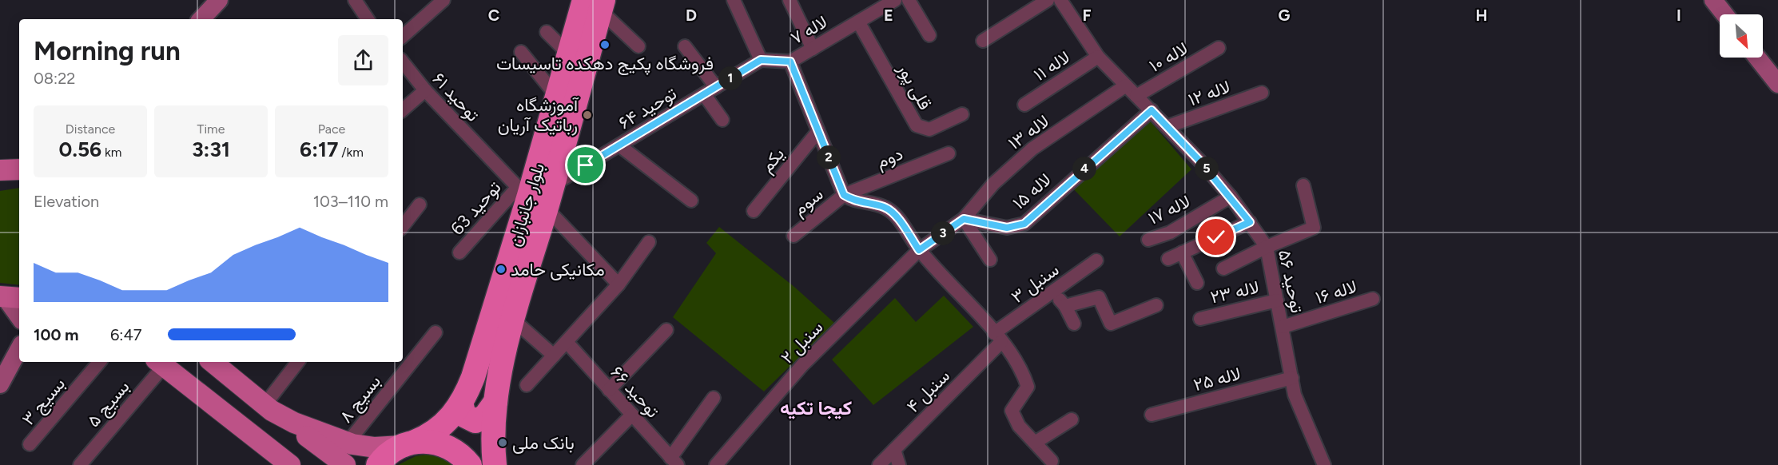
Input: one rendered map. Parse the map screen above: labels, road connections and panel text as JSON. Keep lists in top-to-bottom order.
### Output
{
  "streets": {
    "highway": ["بلوار جانبازان"],
    "street": [
      "لاله ۷",
      "لاله ۱۰",
      "لاله ۱۱",
      "قلی پور",
      "لاله ۱۲",
      "توحید ۶۱",
      "توحید ۶۴",
      "لاله ۱۳",
      "دوم",
      "یکم",
      "لاله ۱۵",
      "سوم",
      "توحید 63",
      "لاله ۱۷",
      "توحید ۵۶",
      "سنبل ۳",
      "لاله ۲۳",
      "لاله ۱۶",
      "سنبل ۲",
      "لاله ۲۵",
      "سنبل ۴",
      "توحید ۶۶",
      "بسیج ۸",
      "بسیج ۳",
      "بسیج ۵"
    ]
  },
  "crossings": [
    ["لاله ۷", "قلی پور"],
    ["لاله ۱۰", "توحید ۵۶"],
    ["لاله ۱۱", "توحید ۵۶"],
    ["لاله ۱۲", "توحید ۵۶"],
    ["توحید ۶۱", "توحید ۶۴"],
    ["توحید ۶۱", "بلوار جانبازان"],
    ["توحید ۶۱", "توحید 63"],
    ["توحید ۶۴", "بلوار جانبازان"],
    ["توحید ۶۴", "توحید 63"],
    ["لاله ۱۳", "لاله ۱۵"],
    ["لاله ۱۳", "توحید ۵۶"],
    ["دوم", "سوم"],
    ["لاله ۱۵", "توحید ۵۶"],
    ["بلوار جانبازان", "توحید 63"],
    ["لاله ۱۷", "توحید ۵۶"],
    ["توحید ۵۶", "لاله ۲۳"],
    ["توحید ۵۶", "لاله ۱۶"],
    ["توحید ۵۶", "لاله ۲۵"],
    ["سنبل ۳", "سنبل ۴"]
  ],
  "districts": ["کیجا تکیه"],
  "places": [
    "فروشگاه پکیج دهکده تاسیسات",
    "آموزشگاه رباتیک آریان",
    "مکانیکی حامد",
    "بانک ملی"
  ],
  "north": "bottom right",
  "page": {
    "heading": ["Morning run", "08:22"],
    "pins": [
      "1",
      "2",
      "4",
      "5",
      "3"
    ],
    "stats": [
      ["Distance", "0.56 km"],
      ["Time", "3:31"],
      ["Pace", "6:17 /km"]
    ],
    "chart": ["Elevation", "103–110 m"],
    "list": [
      {
        "name": "100 m",
        "note": "6:47"
      }
    ]
  },
  "grid": {
    "columns": [
      "C",
      "D",
      "E",
      "F",
      "G",
      "H",
      "I"
    ]
  }
}
